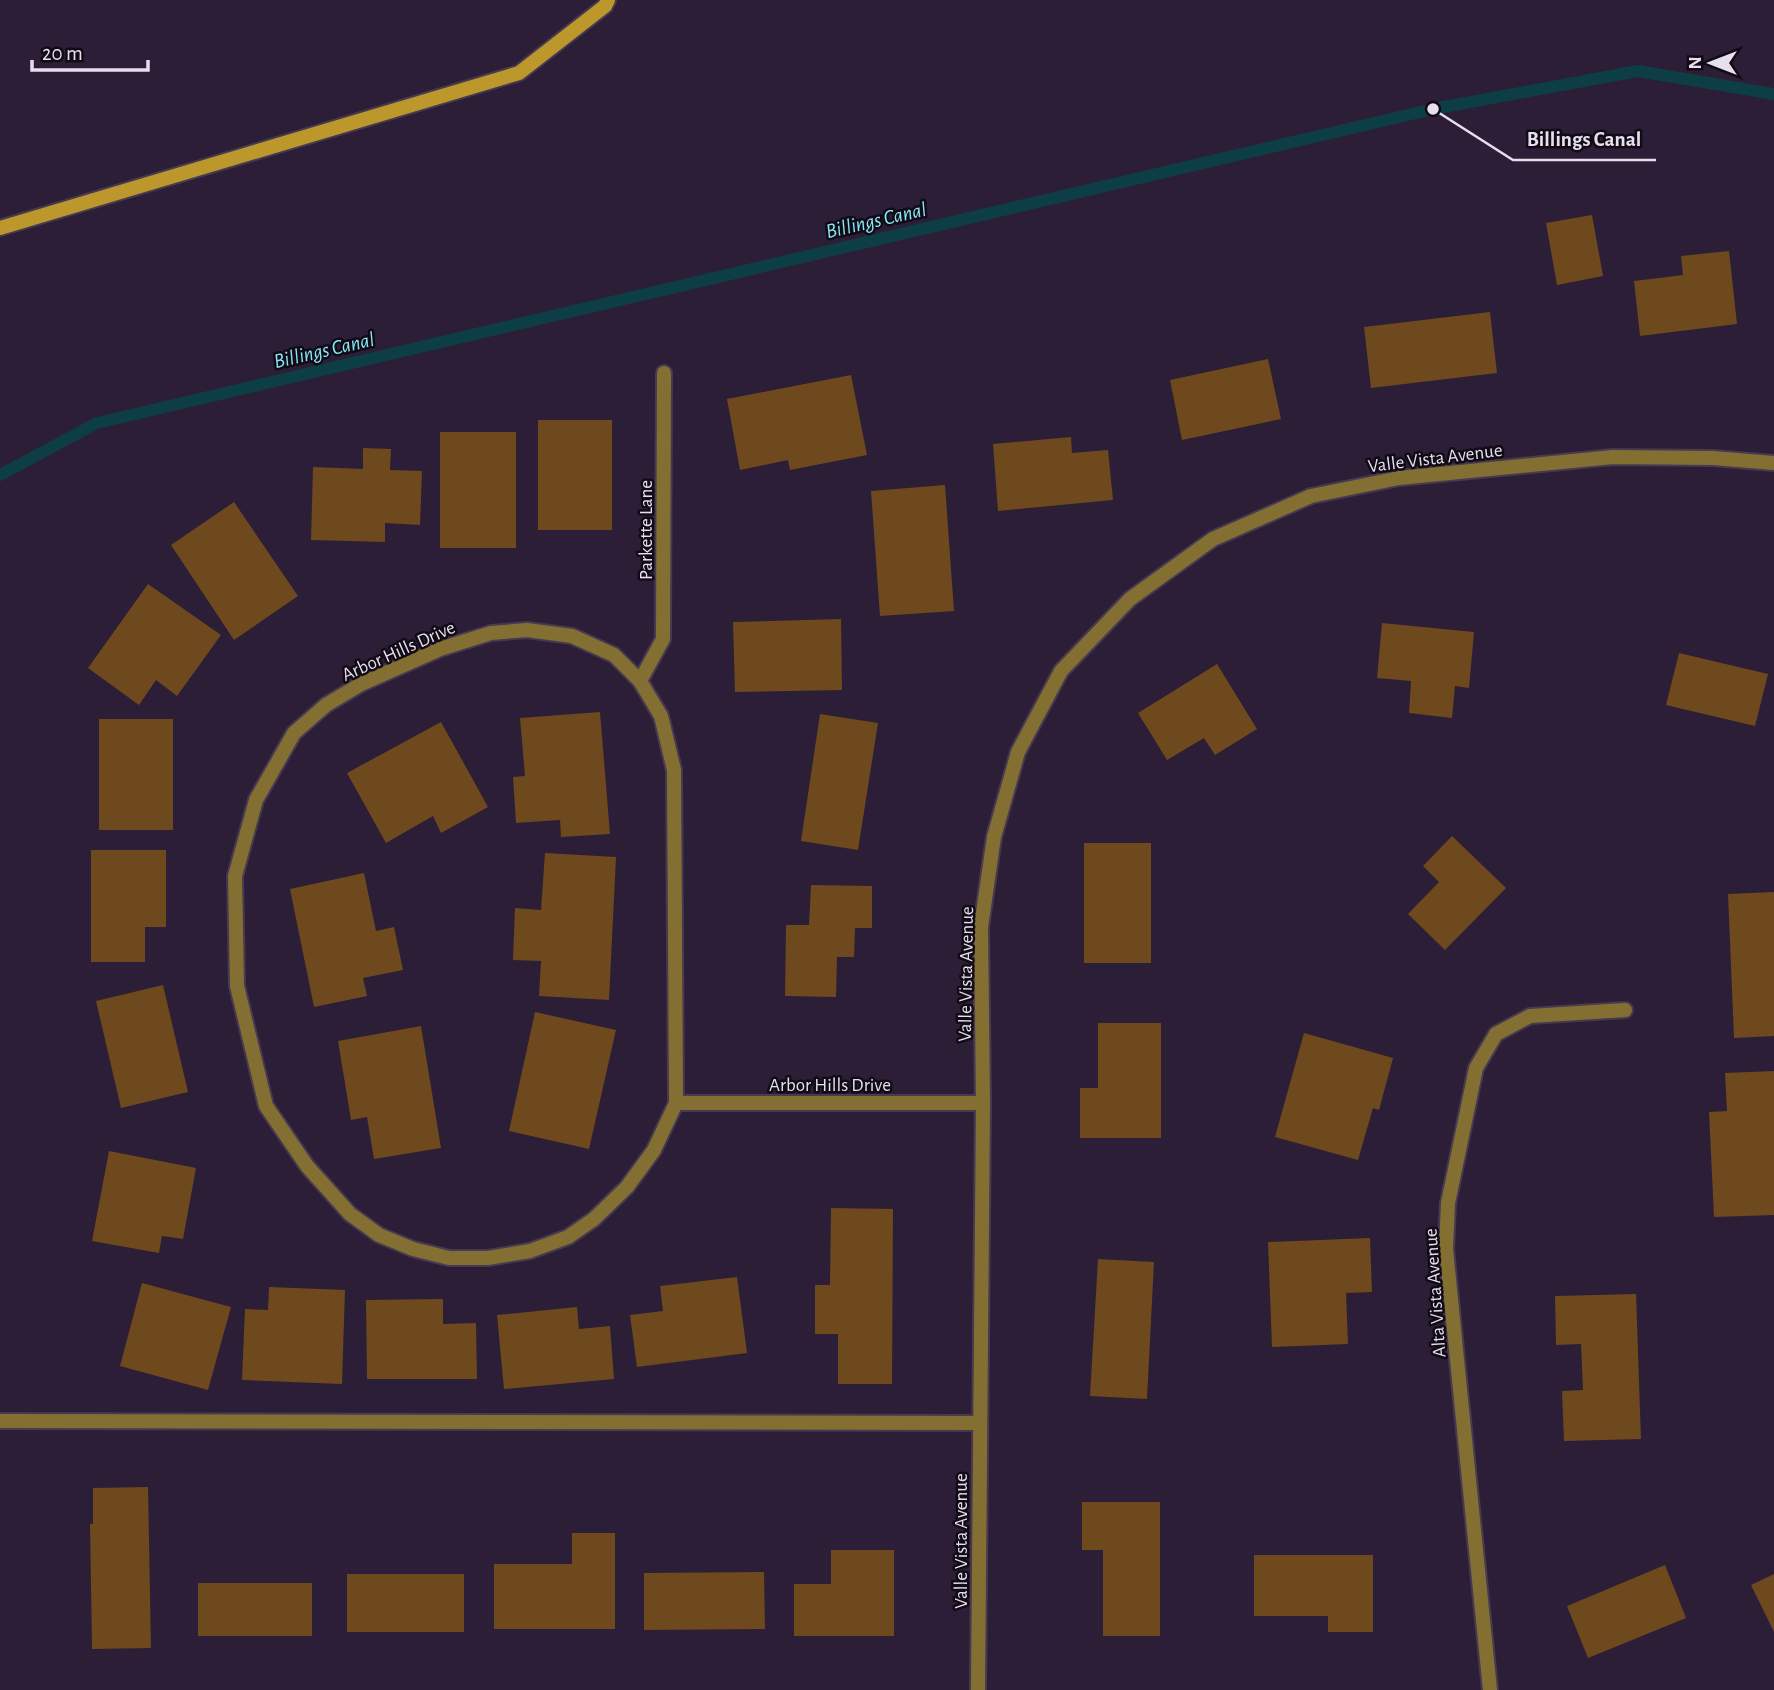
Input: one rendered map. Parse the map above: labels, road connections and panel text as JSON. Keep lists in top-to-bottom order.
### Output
{
  "streets": {
    "street": [
      "Valle Vista Avenue",
      "Parkette Lane",
      "Arbor Hills Drive",
      "Alta Vista Avenue"
    ]
  },
  "crossings": [
    ["Valle Vista Avenue", "Arbor Hills Drive"],
    ["Parkette Lane", "Arbor Hills Drive"]
  ],
  "water": ["Billings Canal"],
  "places": ["Billings Canal"],
  "scale_bar": "20 m",
  "north": "left"
}
